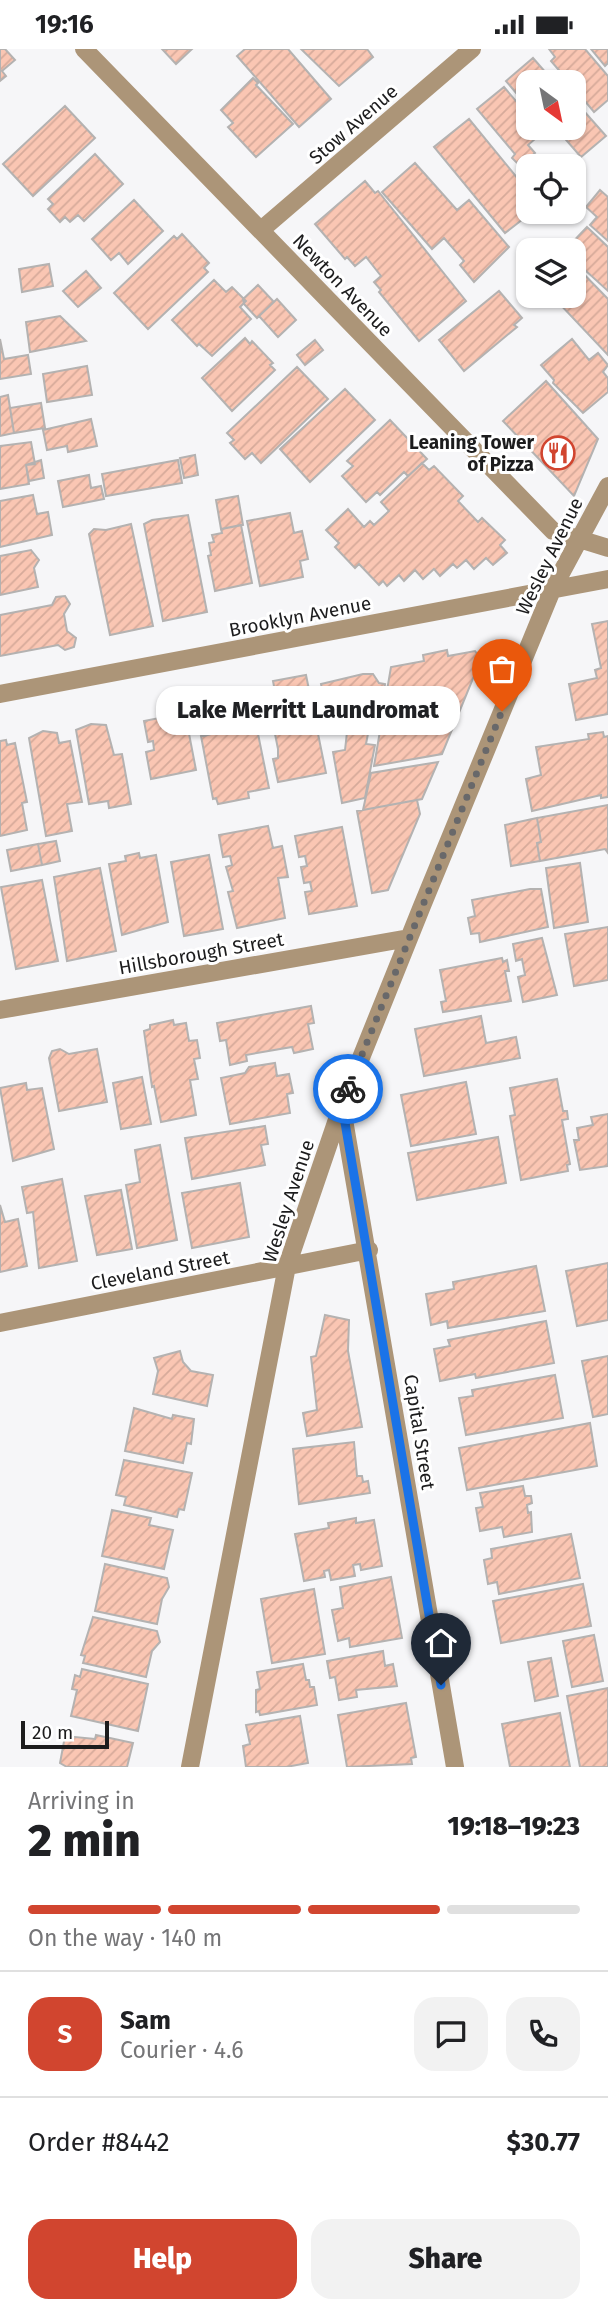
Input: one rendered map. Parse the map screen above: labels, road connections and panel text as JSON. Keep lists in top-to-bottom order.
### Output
{
  "streets": {
    "street": [
      "Stow Avenue",
      "Newton Avenue",
      "Wesley Avenue",
      "Brooklyn Avenue",
      "Hillsborough Street",
      "Cleveland Street",
      "Capital Street"
    ]
  },
  "crossings": [
    ["Stow Avenue", "Newton Avenue"],
    ["Newton Avenue", "Wesley Avenue"],
    ["Wesley Avenue", "Brooklyn Avenue"],
    ["Wesley Avenue", "Hillsborough Street"],
    ["Wesley Avenue", "Cleveland Street"],
    ["Wesley Avenue", "Capital Street"],
    ["Cleveland Street", "Capital Street"]
  ],
  "places": {
    "restaurant": ["Leaning Tower of Pizza"],
    "other": ["Lake Merritt Laundromat"]
  },
  "scale_bar": "20 m",
  "north": "bottom right",
  "page": {
    "status": "19:16",
    "bubble": "Lake Merritt Laundromat",
    "scale": "20 m",
    "heading": ["2 min", "Arriving in", "19:18–19:23"],
    "panel": [
      "Sam",
      "Courier · 4.6",
      "Order #8442",
      "$30.77"
    ],
    "bar": "On the way · 140 m",
    "round": "S",
    "buttons": ["Help", "Share"]
  }
}
